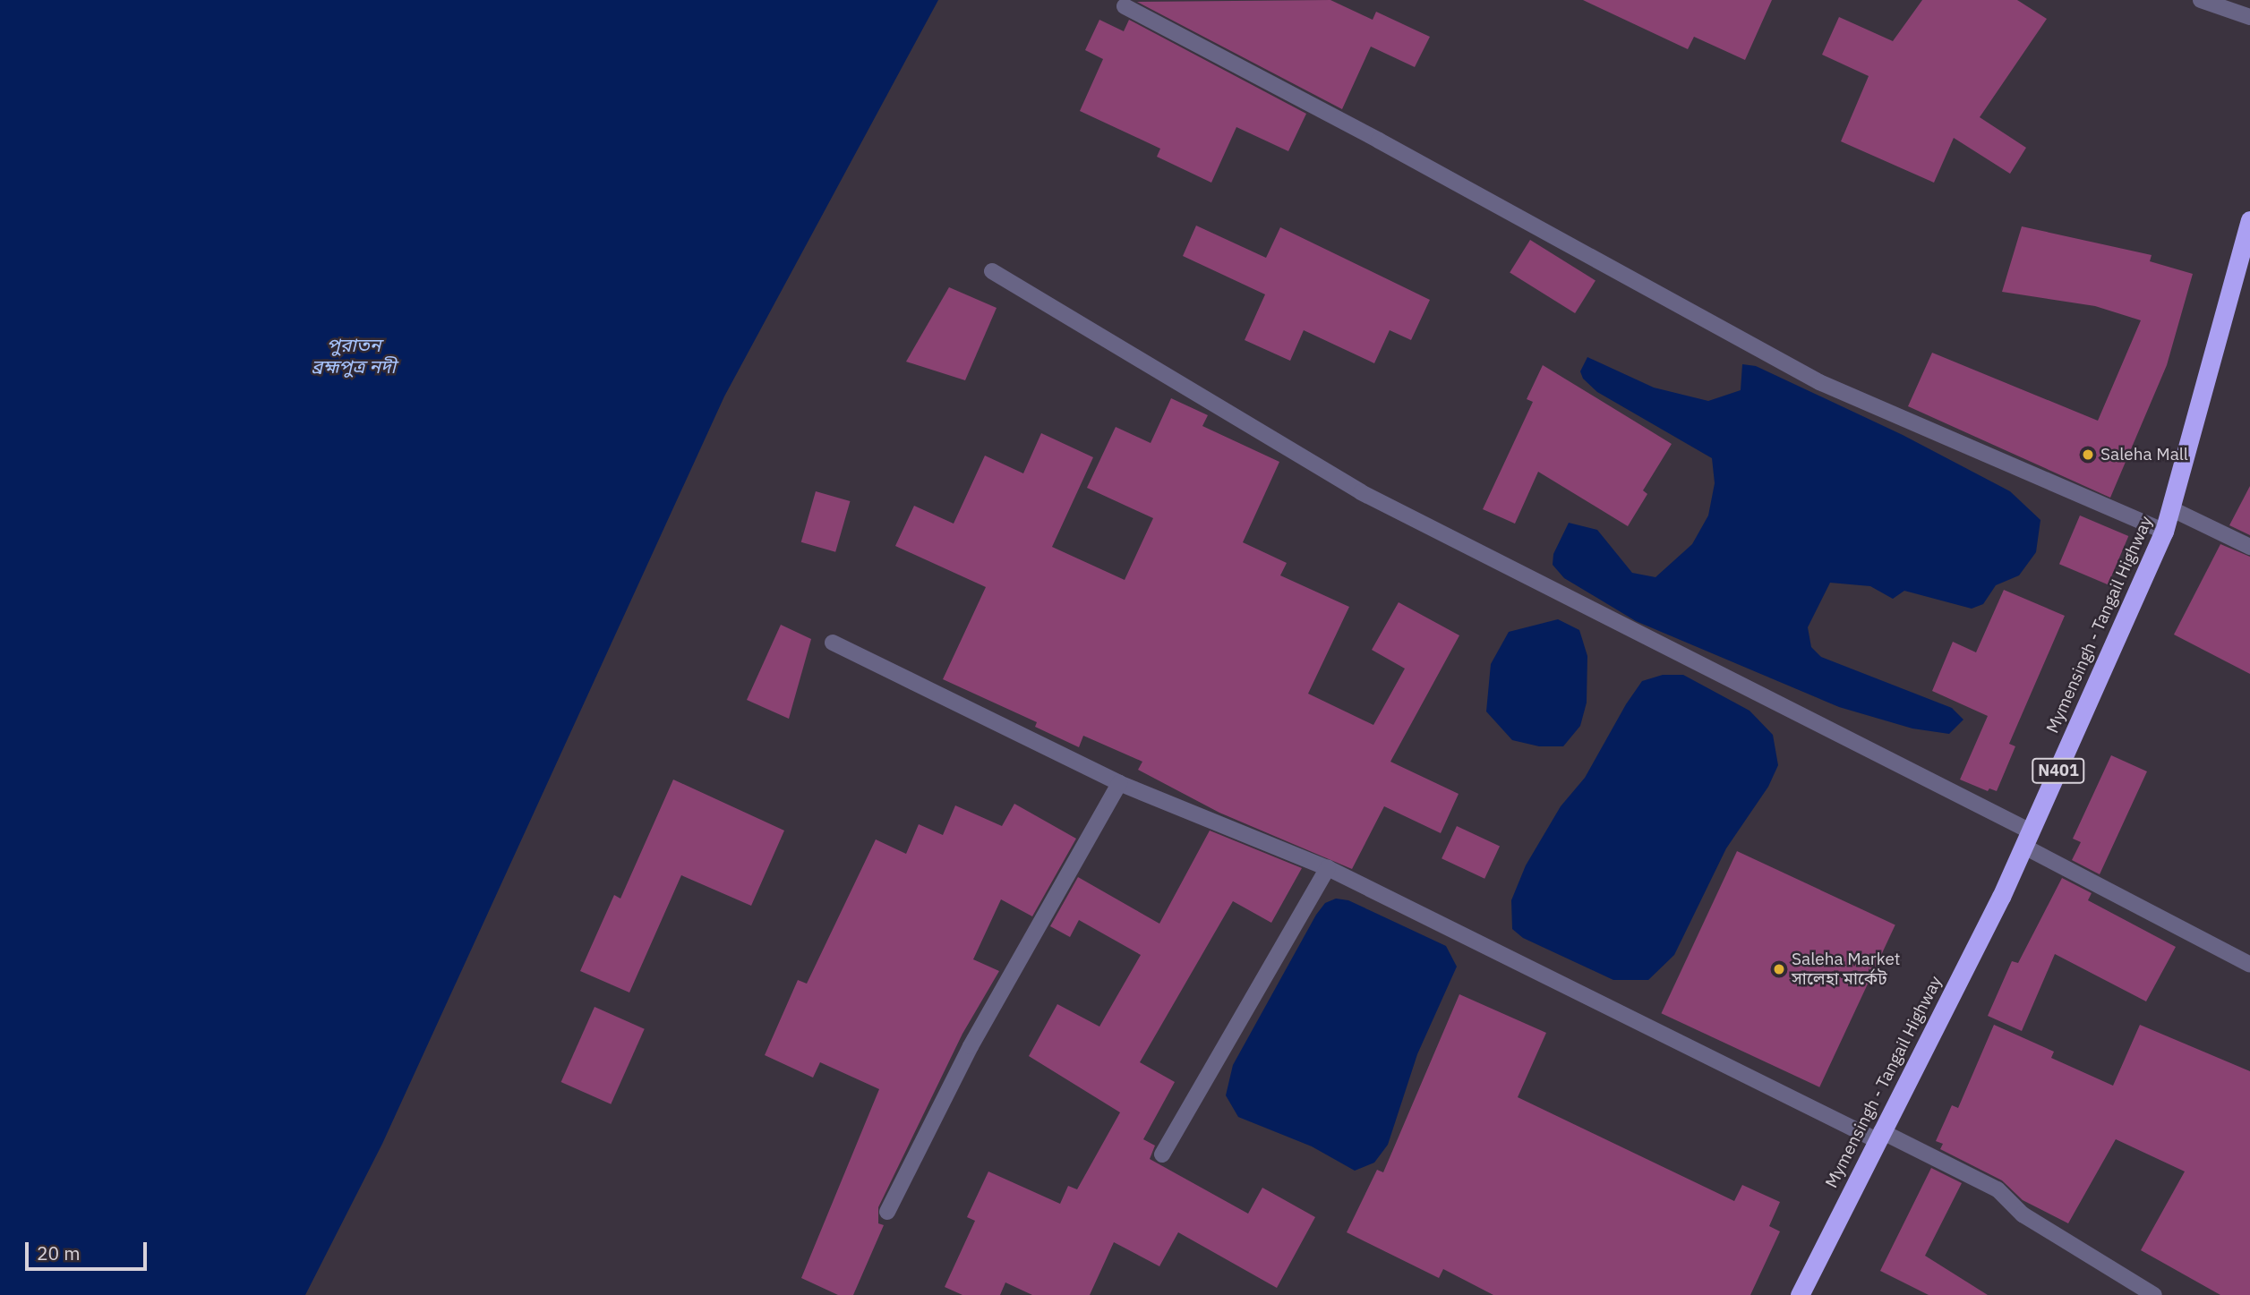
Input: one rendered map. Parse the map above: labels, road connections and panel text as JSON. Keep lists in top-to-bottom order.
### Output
{
  "streets": {
    "highway": ["Mymensingh - Tangail Highway", "N401"]
  },
  "water": ["পুরাতন ব্রহ্মপুত্র নদী"],
  "places": ["Saleha Mall", "Saleha Market সালেহা মার্কেট"],
  "scale_bar": "20 m"
}
